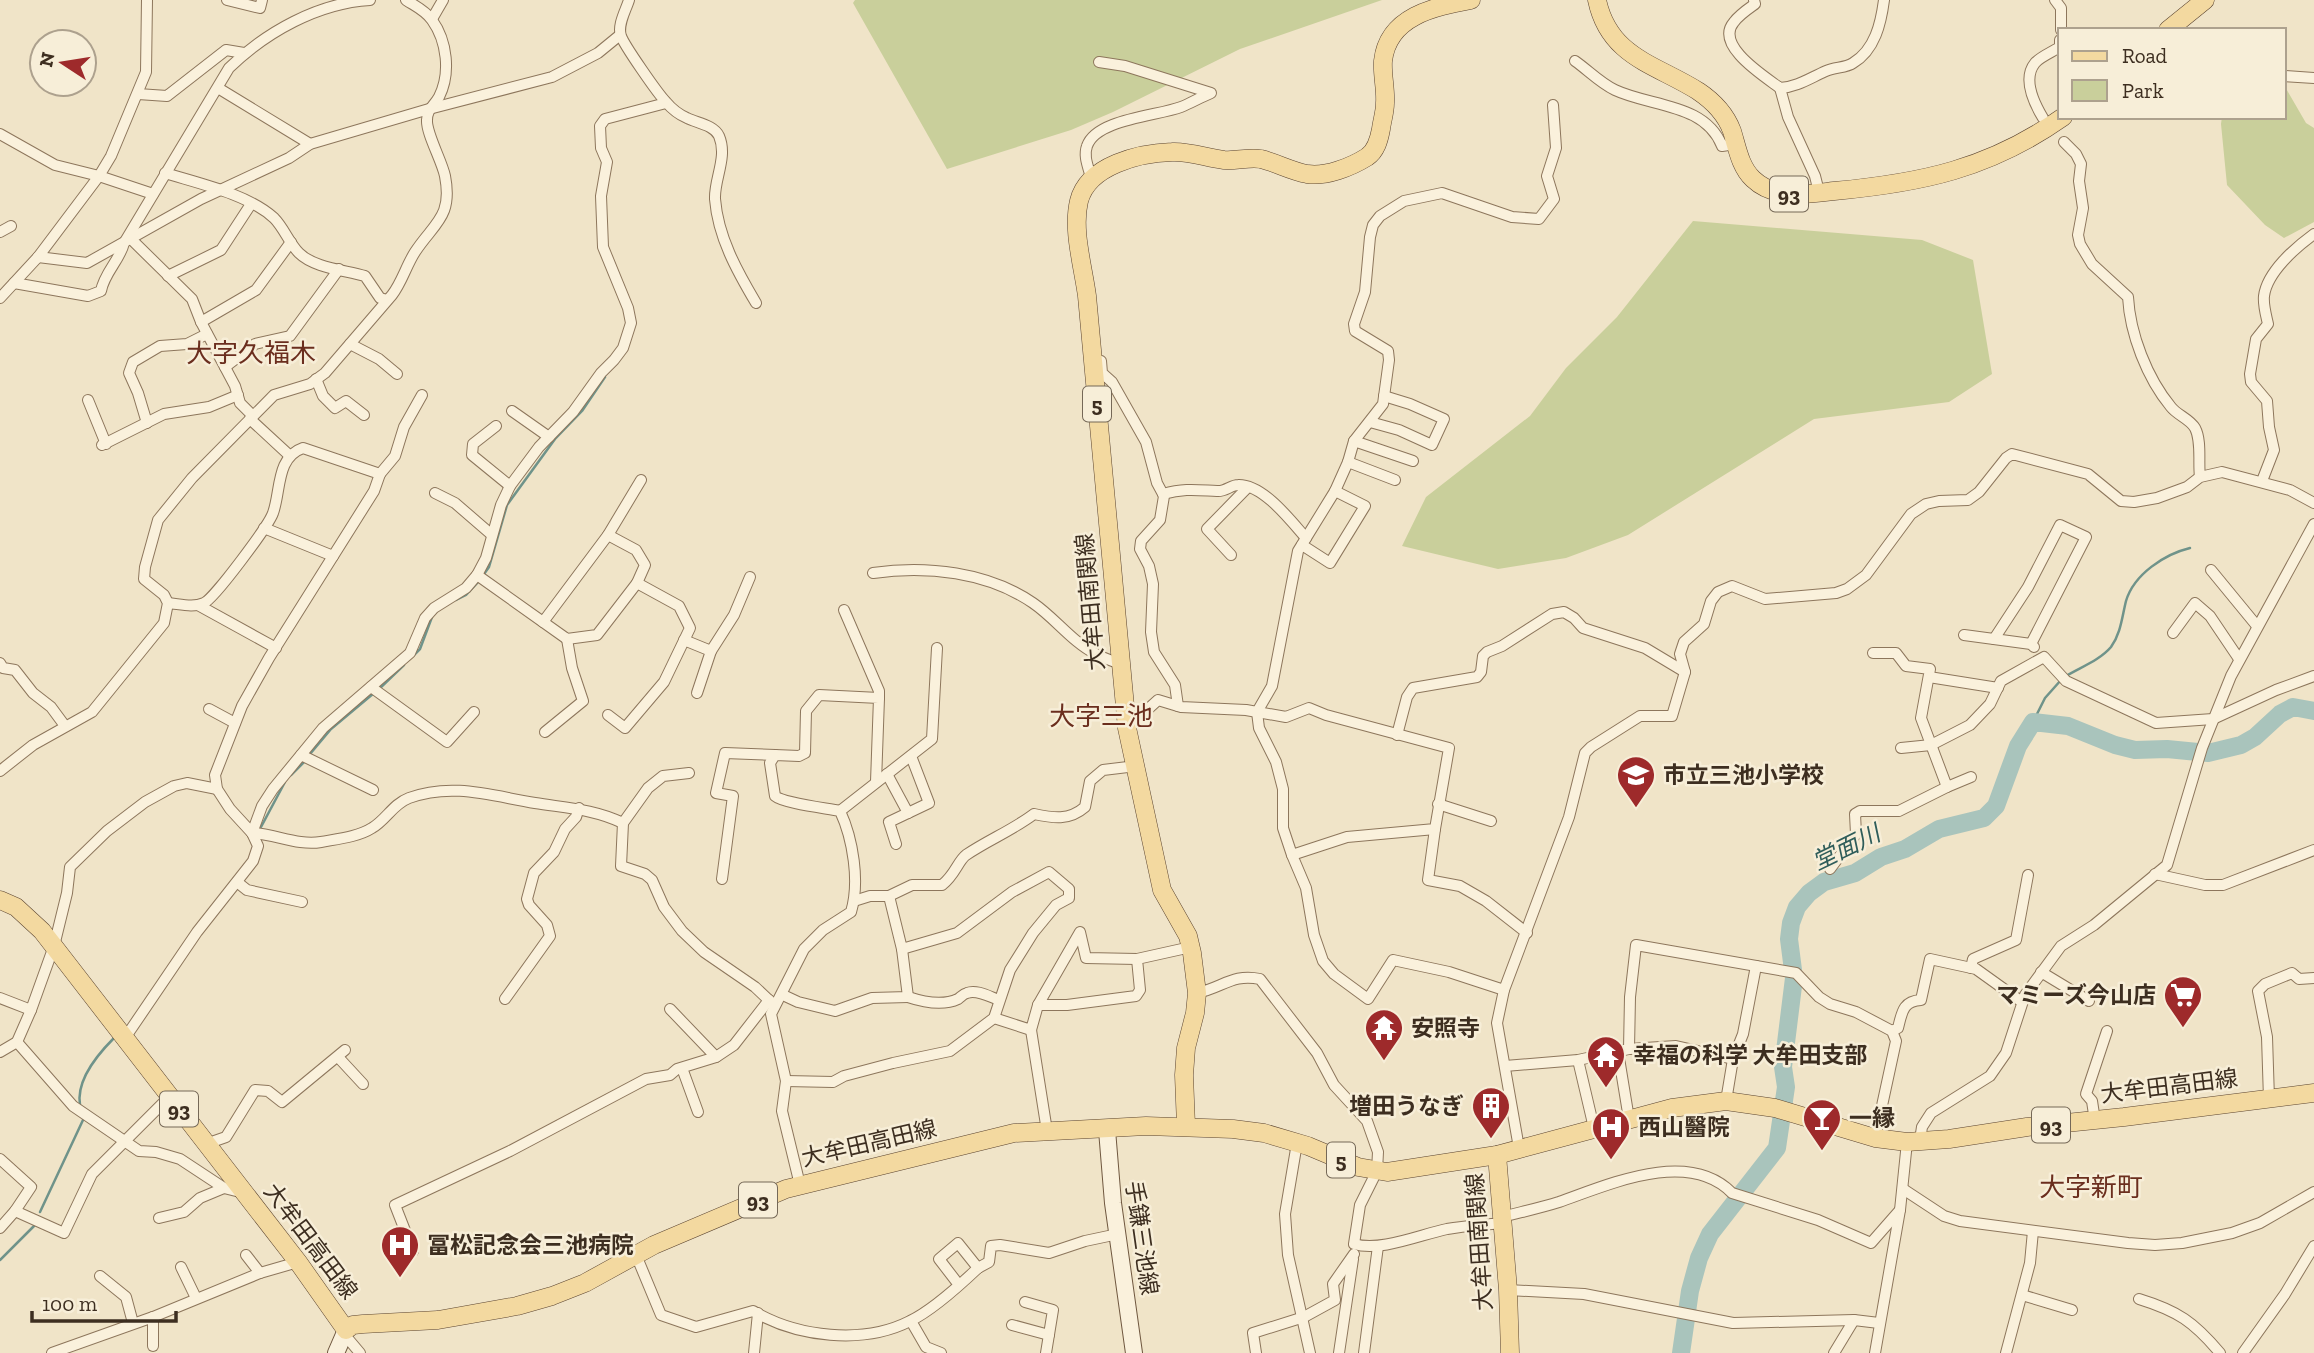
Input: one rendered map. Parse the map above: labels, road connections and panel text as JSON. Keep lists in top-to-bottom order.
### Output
{
  "streets": {
    "main road": [
      "93",
      "5",
      "大牟田南関線",
      "大牟田高田線",
      "手鎌三池線"
    ]
  },
  "crossings": [
    ["大牟田南関線", "大牟田高田線"],
    ["大牟田高田線", "手鎌三池線"]
  ],
  "districts": ["大字久福木", "大字三池", "大字新町"],
  "water": ["堂面川"],
  "places": {
    "school or university": ["市立三池小学校"],
    "supermarket": ["マミーズ今山店"],
    "temple": ["安照寺", "幸福の科学 大牟田支部"],
    "building": ["増田うなぎ"],
    "bar": ["一縁"],
    "hospital": ["西山醫院", "冨松記念会三池病院"]
  },
  "legend": ["Road", "Park"],
  "scale_bar": "100 m",
  "north": "left"
}
